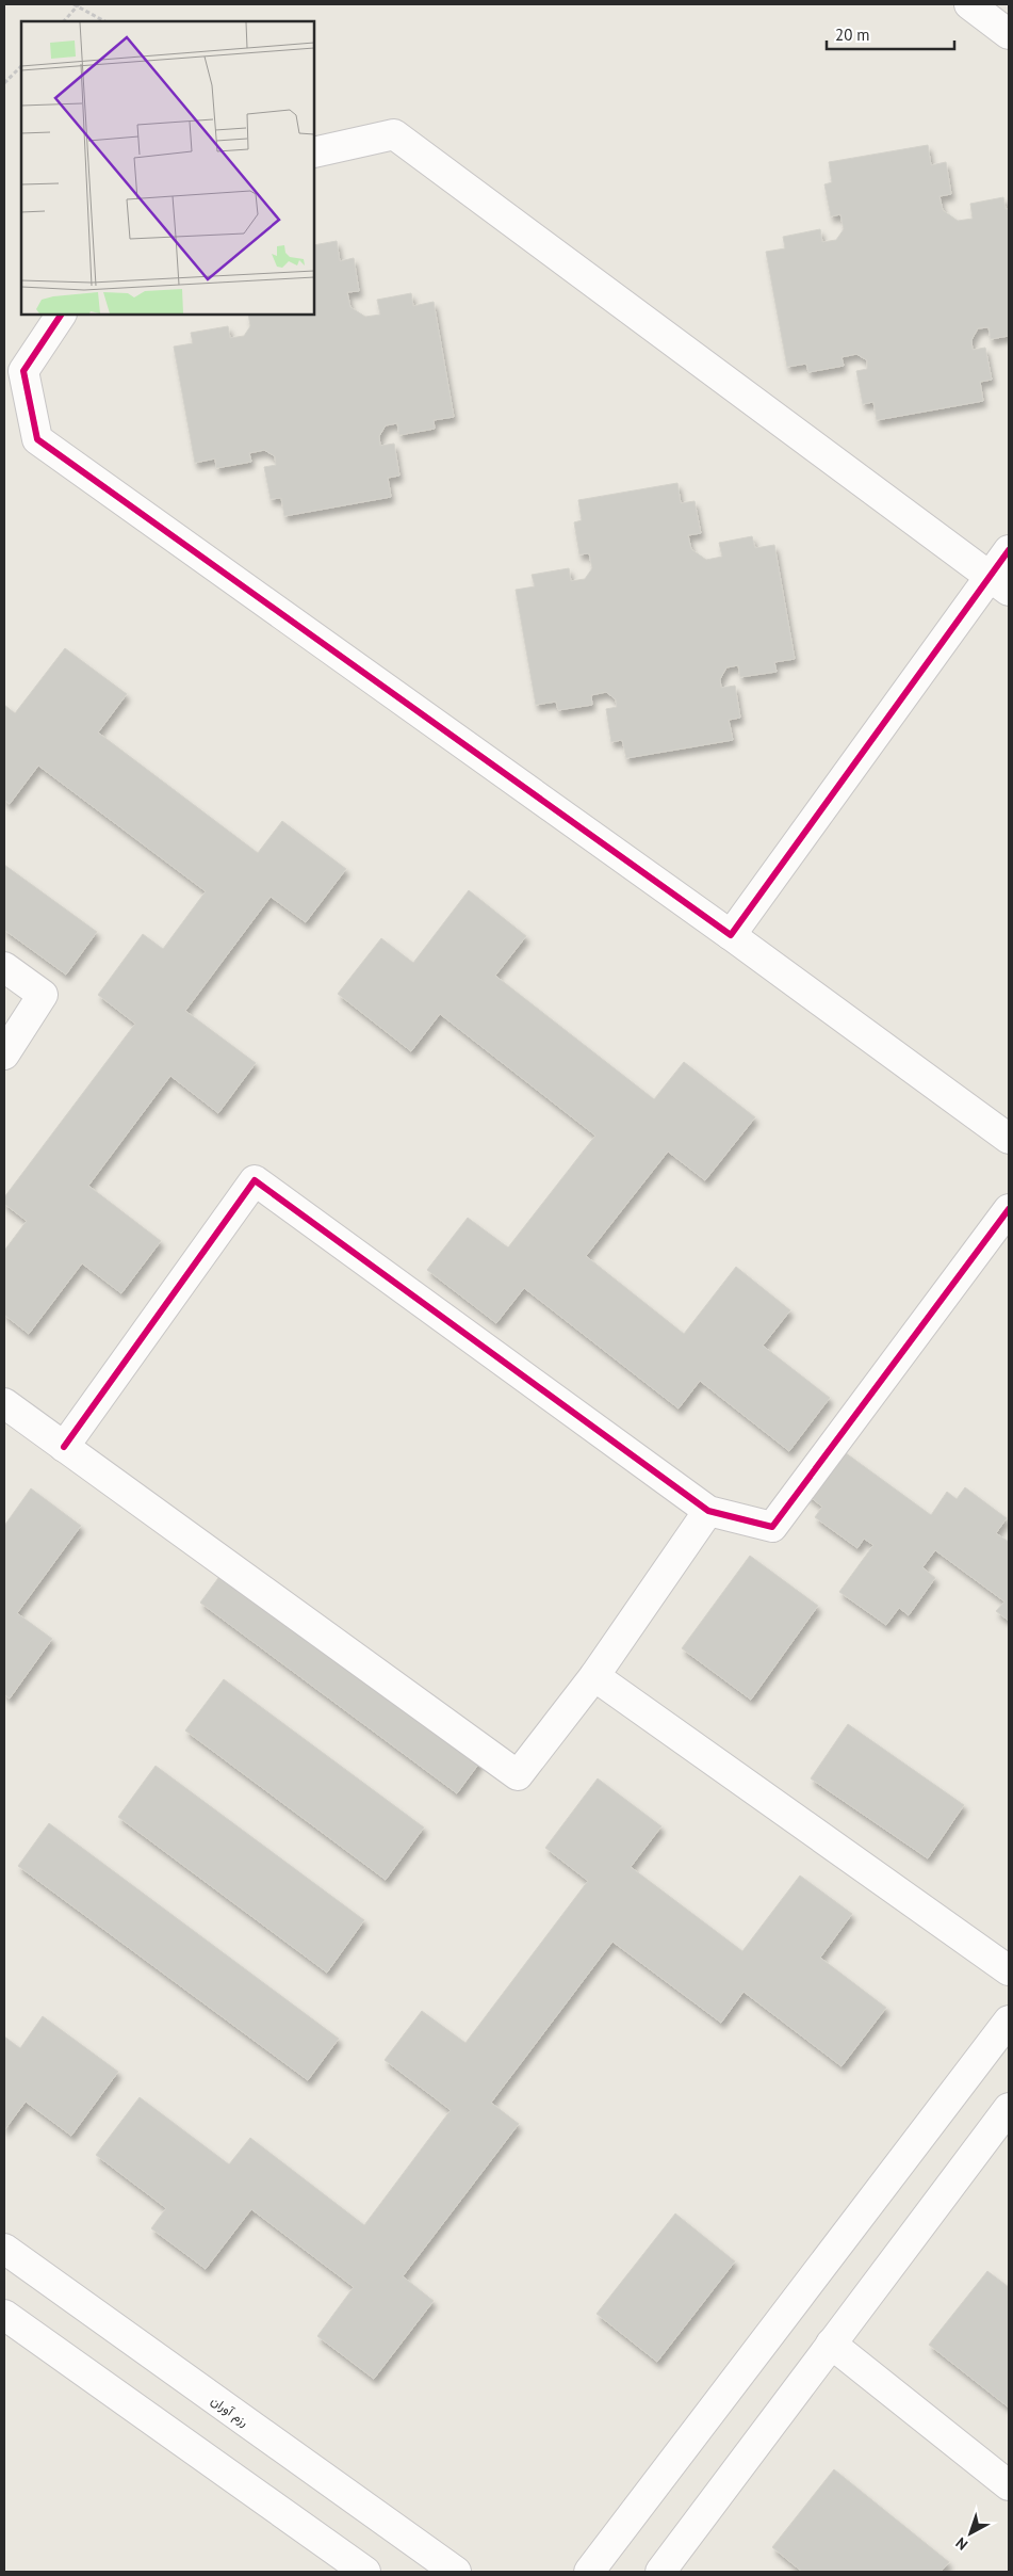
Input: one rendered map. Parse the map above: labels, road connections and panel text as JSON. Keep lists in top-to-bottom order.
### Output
{
  "streets": {
    "street": ["رزم آوران"]
  },
  "scale_bar": "20 m",
  "north": "bottom left"
}
